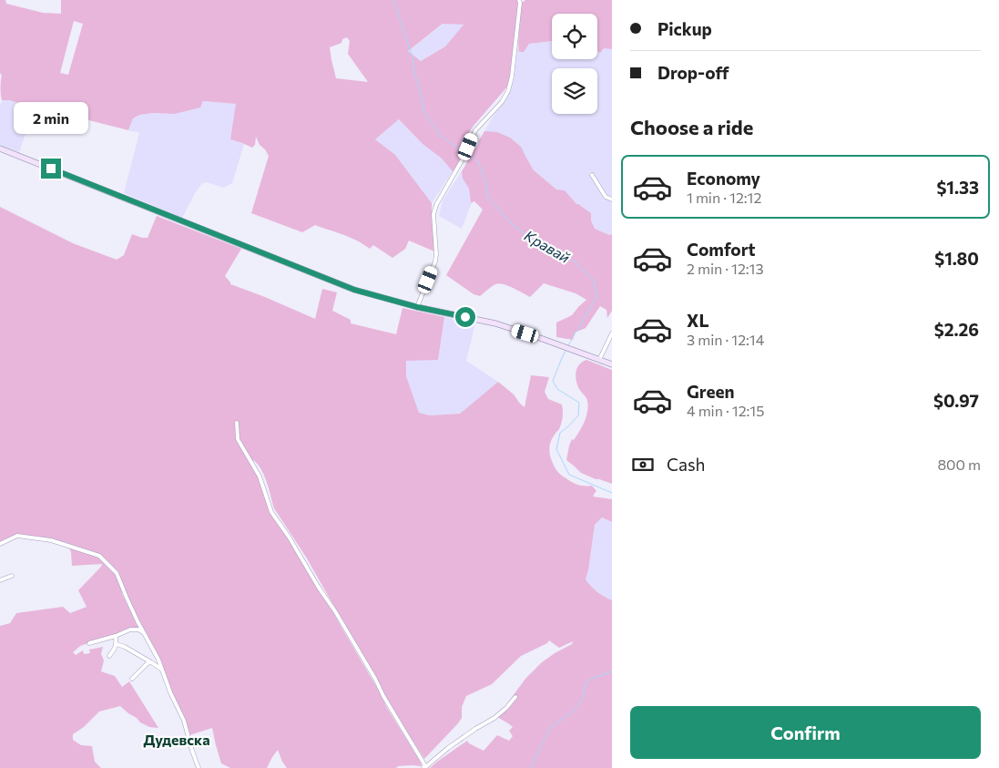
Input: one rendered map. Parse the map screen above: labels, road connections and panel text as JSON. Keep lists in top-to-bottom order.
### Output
{
  "districts": ["Дудевска"],
  "water": ["Кравай"],
  "page": {
    "banner": ["Pickup", "Drop-off"],
    "heading": "Choose a ride",
    "bubble": "2 min",
    "list": [
      {
        "name": "Economy",
        "note": "1 min · 12:12",
        "value": "$1.33"
      },
      {
        "name": "Comfort",
        "note": "2 min · 12:13",
        "value": "$1.80"
      },
      {
        "name": "XL",
        "note": "3 min · 12:14",
        "value": "$2.26"
      },
      {
        "name": "Green",
        "note": "4 min · 12:15",
        "value": "$0.97"
      }
    ],
    "pay": ["Cash", "800 m"],
    "buttons": "Confirm"
  }
}
